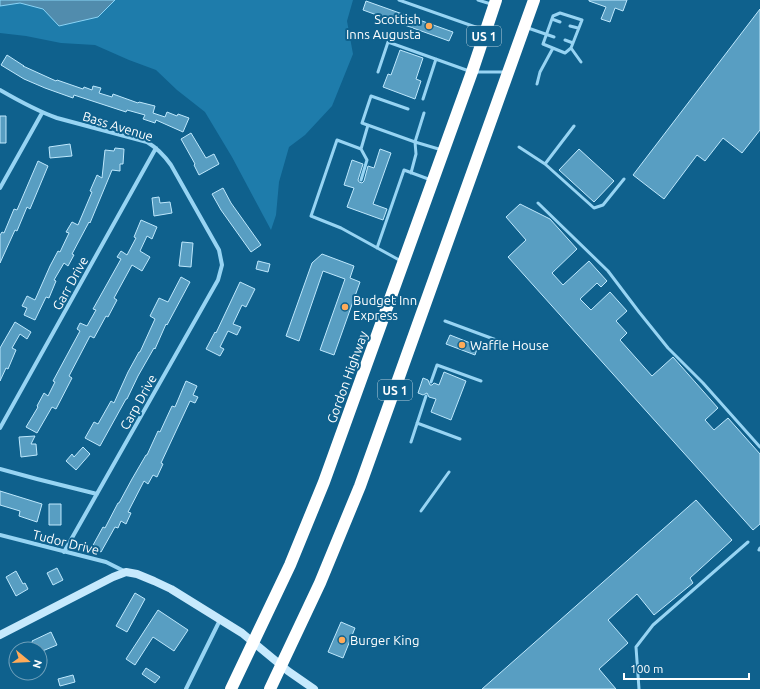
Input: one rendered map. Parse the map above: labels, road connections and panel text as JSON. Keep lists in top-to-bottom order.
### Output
{
  "streets": {
    "highway": ["US 1", "Gordon Highway"],
    "street": [
      "Bass Avenue",
      "Garr Drive",
      "Carp Drive",
      "Tudor Drive"
    ]
  },
  "crossings": [
    ["Bass Avenue", "Garr Drive"],
    ["Bass Avenue", "Carp Drive"],
    ["Carp Drive", "Tudor Drive"]
  ],
  "places": [
    "Scottish Inns Augusta",
    "Budget Inn Express",
    "Waffle House",
    "Burger King"
  ],
  "scale_bar": "100 m",
  "north": "right"
}
